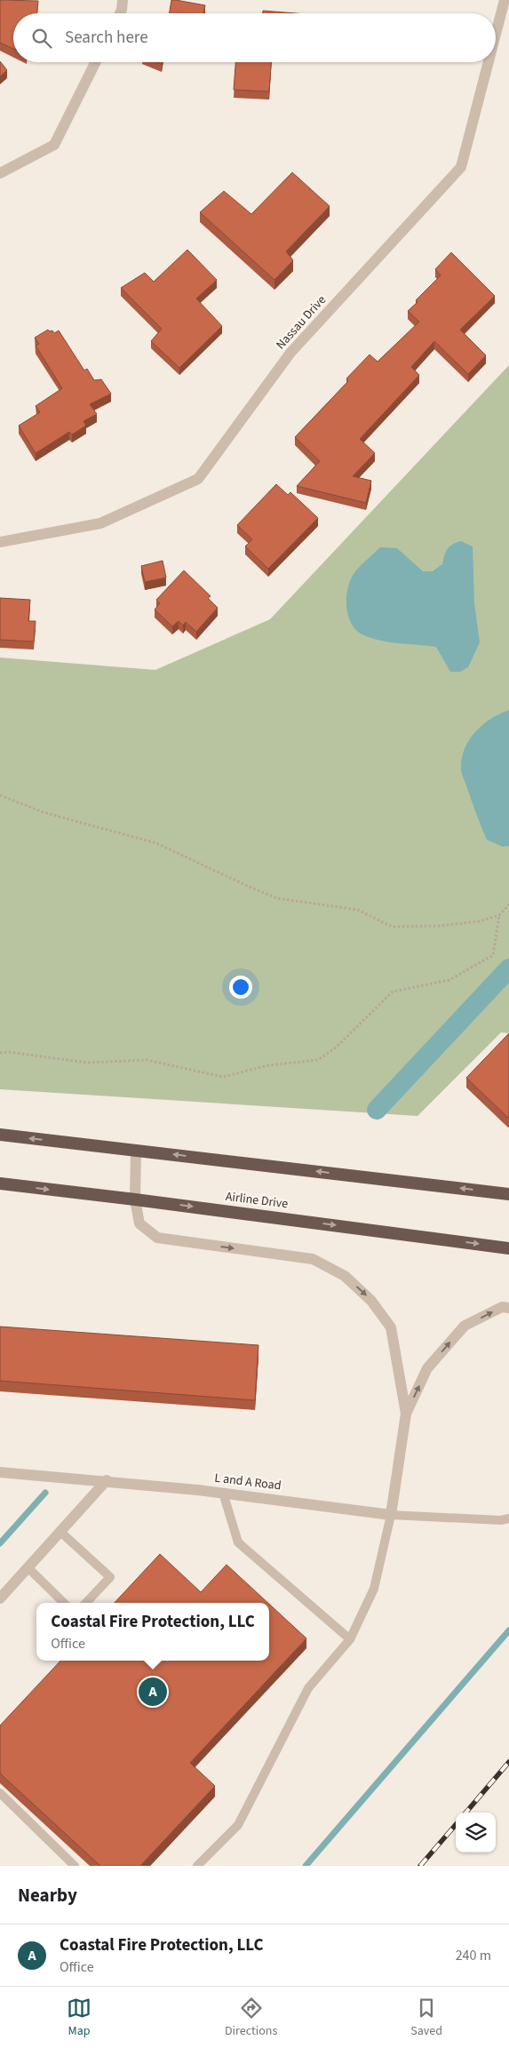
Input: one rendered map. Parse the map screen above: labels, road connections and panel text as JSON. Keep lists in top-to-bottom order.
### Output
{
  "streets": {
    "highway": ["Airline Drive"],
    "street": ["Nassau Drive", "L and A Road"]
  },
  "page": {
    "search": "Search here",
    "popup": ["Coastal Fire Protection, LLC", "Office"],
    "pins": "A",
    "heading": "Nearby",
    "list": [
      {
        "mark": "A",
        "name": "Coastal Fire Protection, LLC",
        "note": "Office",
        "value": "240 m"
      }
    ],
    "nav": ["Map", "Directions", "Saved"]
  }
}
